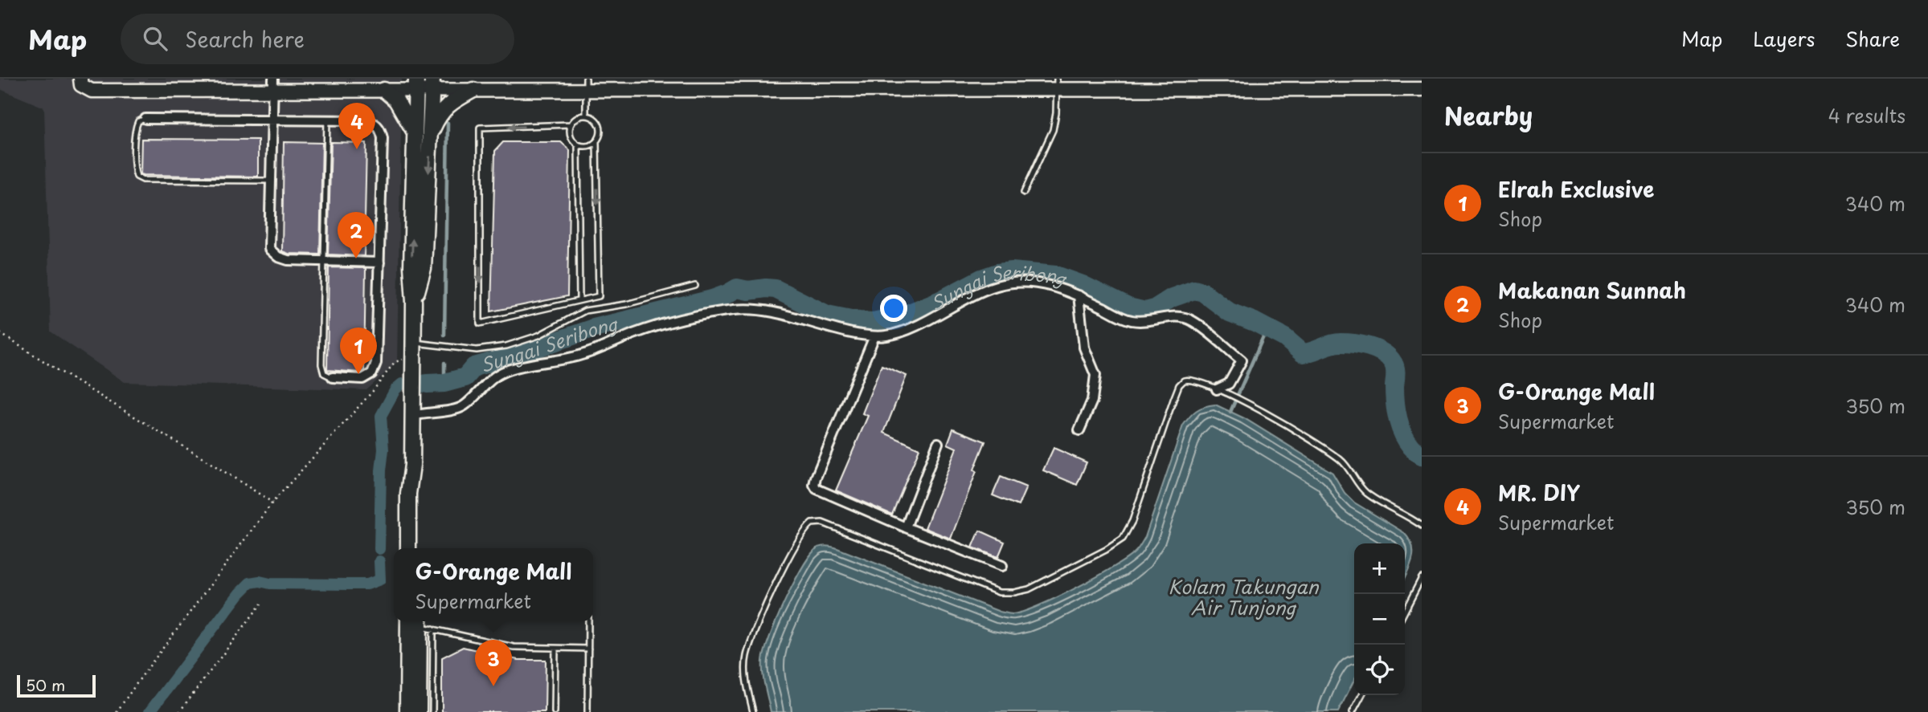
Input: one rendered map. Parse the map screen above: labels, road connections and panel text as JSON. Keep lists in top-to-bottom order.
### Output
{
  "water": ["Sungai Seribong", "Kolam Takungan Air Tunjong"],
  "scale_bar": "50 m",
  "page": {
    "header": "Map",
    "search": "Search here",
    "nav": ["Map", "Layers", "Share"],
    "heading": ["Nearby", "4 results"],
    "pins": [
      "4",
      "2",
      "1",
      "3"
    ],
    "list": [
      {
        "mark": "1",
        "name": "Elrah Exclusive",
        "note": "Shop",
        "value": "340 m"
      },
      {
        "mark": "2",
        "name": "Makanan Sunnah",
        "note": "Shop",
        "value": "340 m"
      },
      {
        "mark": "3",
        "name": "G-Orange Mall",
        "note": "Supermarket",
        "value": "350 m"
      },
      {
        "mark": "4",
        "name": "MR. DIY",
        "note": "Supermarket",
        "value": "350 m"
      }
    ],
    "map_buttons": ["+", "−"],
    "popup": ["G-Orange Mall", "Supermarket"],
    "scale": "50 m"
  }
}
